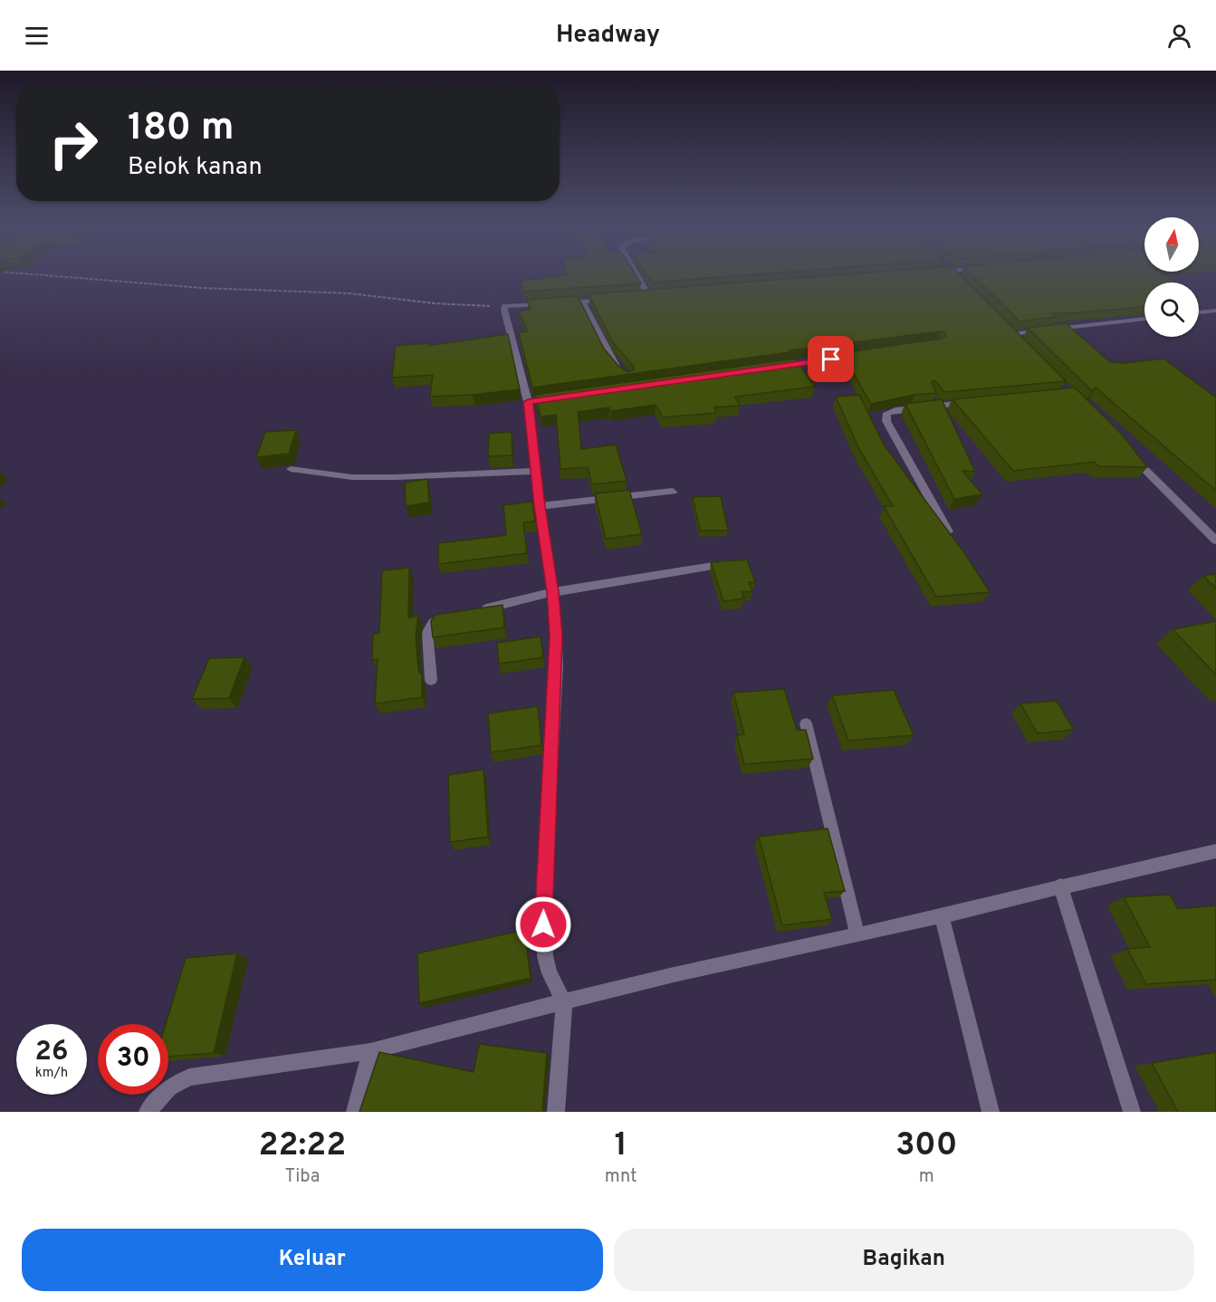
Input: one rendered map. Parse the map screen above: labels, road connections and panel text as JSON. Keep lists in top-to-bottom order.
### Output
{
  "north": "top",
  "page": {
    "header": "Headway",
    "turn": ["180 m", "Belok kanan"],
    "speed": "26 km/h",
    "limit": "30",
    "eta": [
      "22:22",
      "Tiba",
      "1",
      "mnt",
      "300",
      "m"
    ],
    "buttons": ["Keluar", "Bagikan"]
  }
}
